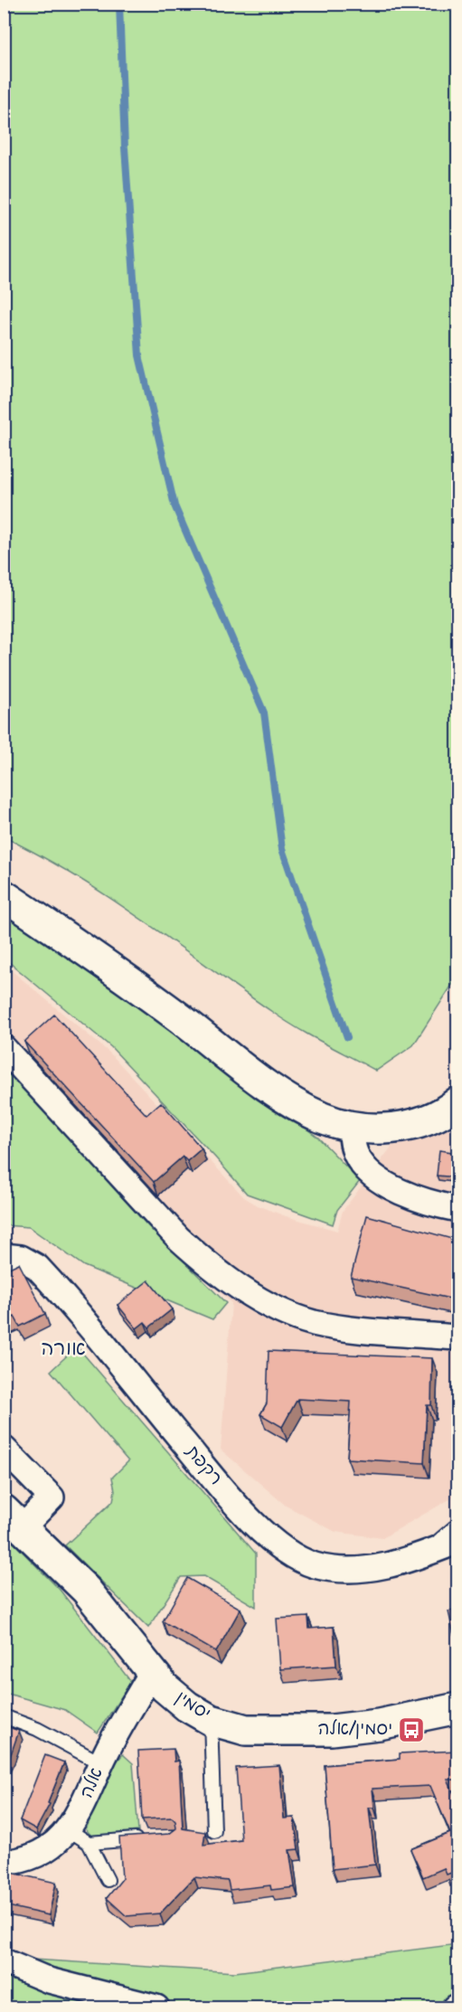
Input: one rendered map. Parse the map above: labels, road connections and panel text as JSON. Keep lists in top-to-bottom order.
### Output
{
  "streets": {
    "main road": ["יסמין"],
    "street": ["רקפת", "אלה"]
  },
  "crossings": [
    ["יסמין", "אלה"]
  ],
  "districts": ["אורה"],
  "places": {
    "bus stop": ["יסמין/אלה"]
  }
}
